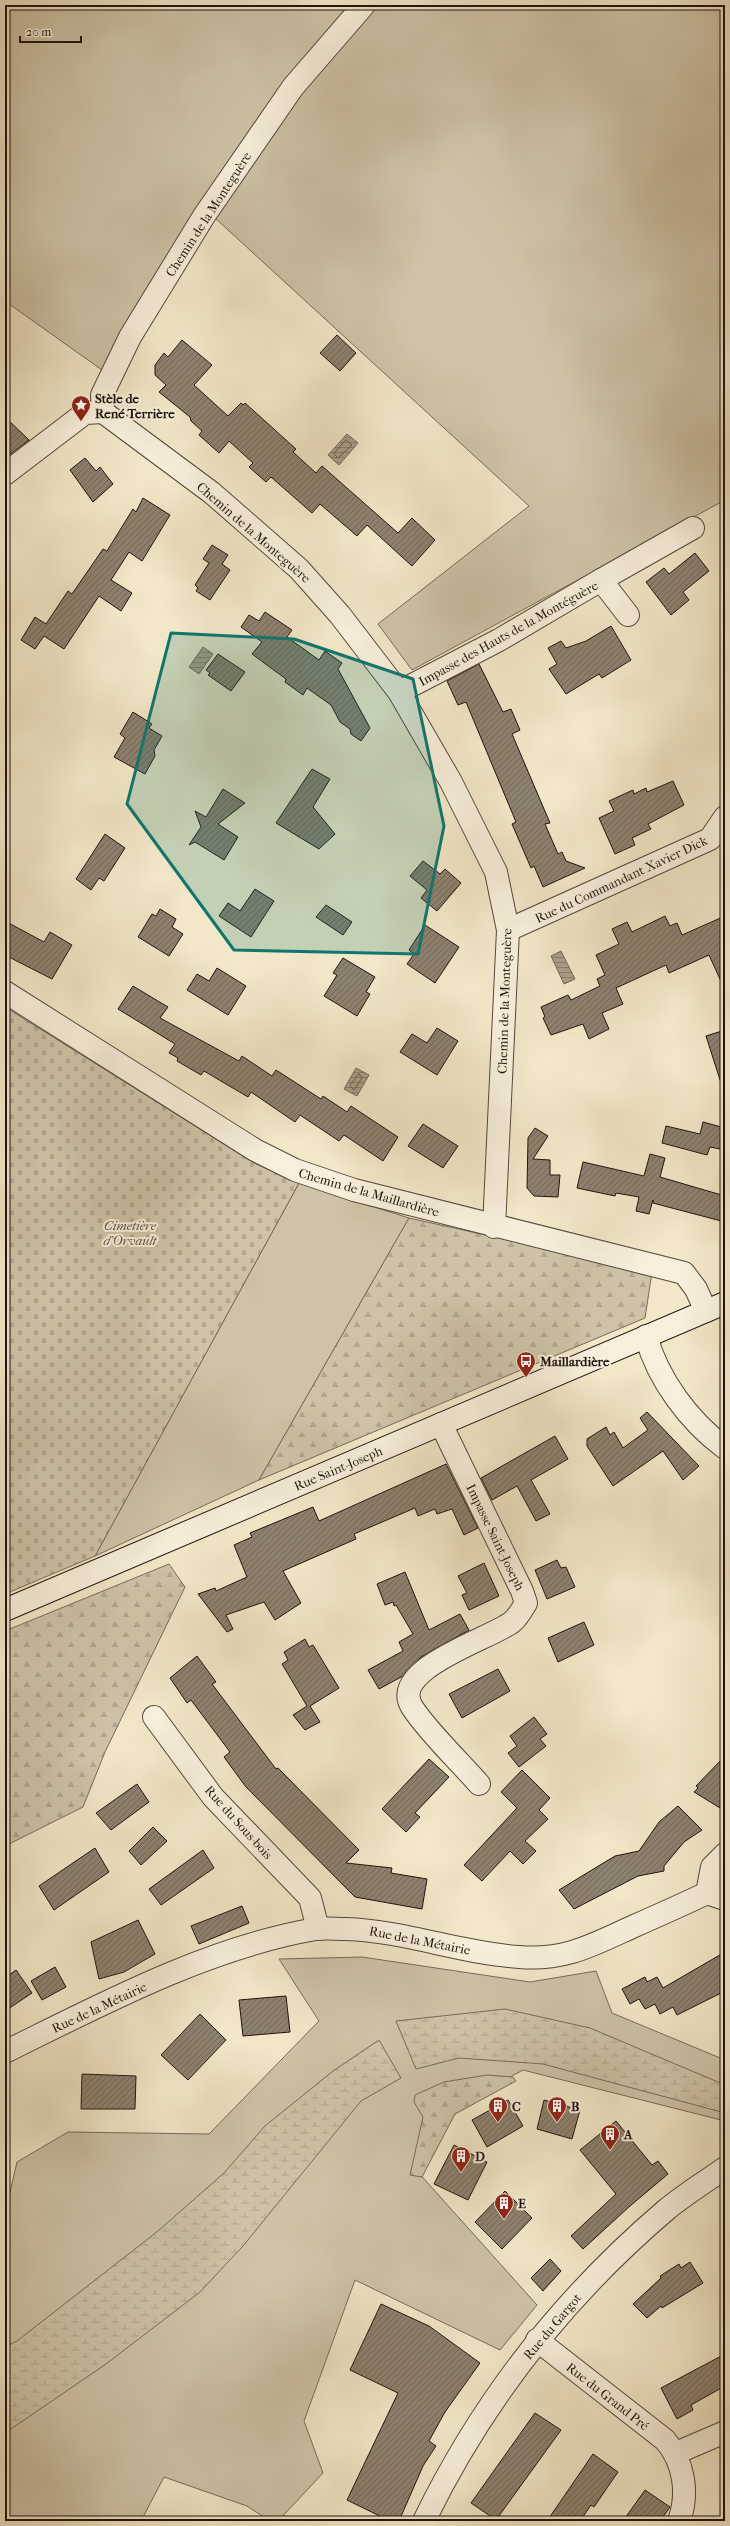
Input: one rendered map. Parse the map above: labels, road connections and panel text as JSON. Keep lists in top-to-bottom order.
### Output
{
  "streets": {
    "street": [
      "Chemin de la Monteguère",
      "Impasse des Hauts de la Montéguère",
      "Rue du Commandant Xavier Dick",
      "Chemin de la Maillardière",
      "Rue Saint-Joseph",
      "Impasse Saint-Joseph",
      "Rue du Sous-bois",
      "Rue de la Métairie",
      "Rue du Gargot",
      "Rue du Grand Pré"
    ]
  },
  "crossings": [
    ["Chemin de la Monteguère", "Impasse des Hauts de la Montéguère"],
    ["Chemin de la Monteguère", "Rue du Commandant Xavier Dick"],
    ["Chemin de la Monteguère", "Chemin de la Maillardière"],
    ["Chemin de la Maillardière", "Rue Saint-Joseph"],
    ["Rue Saint-Joseph", "Impasse Saint-Joseph"],
    ["Rue du Sous-bois", "Rue de la Métairie"],
    ["Rue du Gargot", "Rue du Grand Pré"]
  ],
  "parks": ["Cimetière d'Orvault"],
  "places": {
    "place": ["Stèle de René Terrière"],
    "bus stop": ["Maillardière"],
    "building": [
      "C",
      "B",
      "A",
      "D",
      "E"
    ]
  },
  "scale_bar": "20 m"
}
